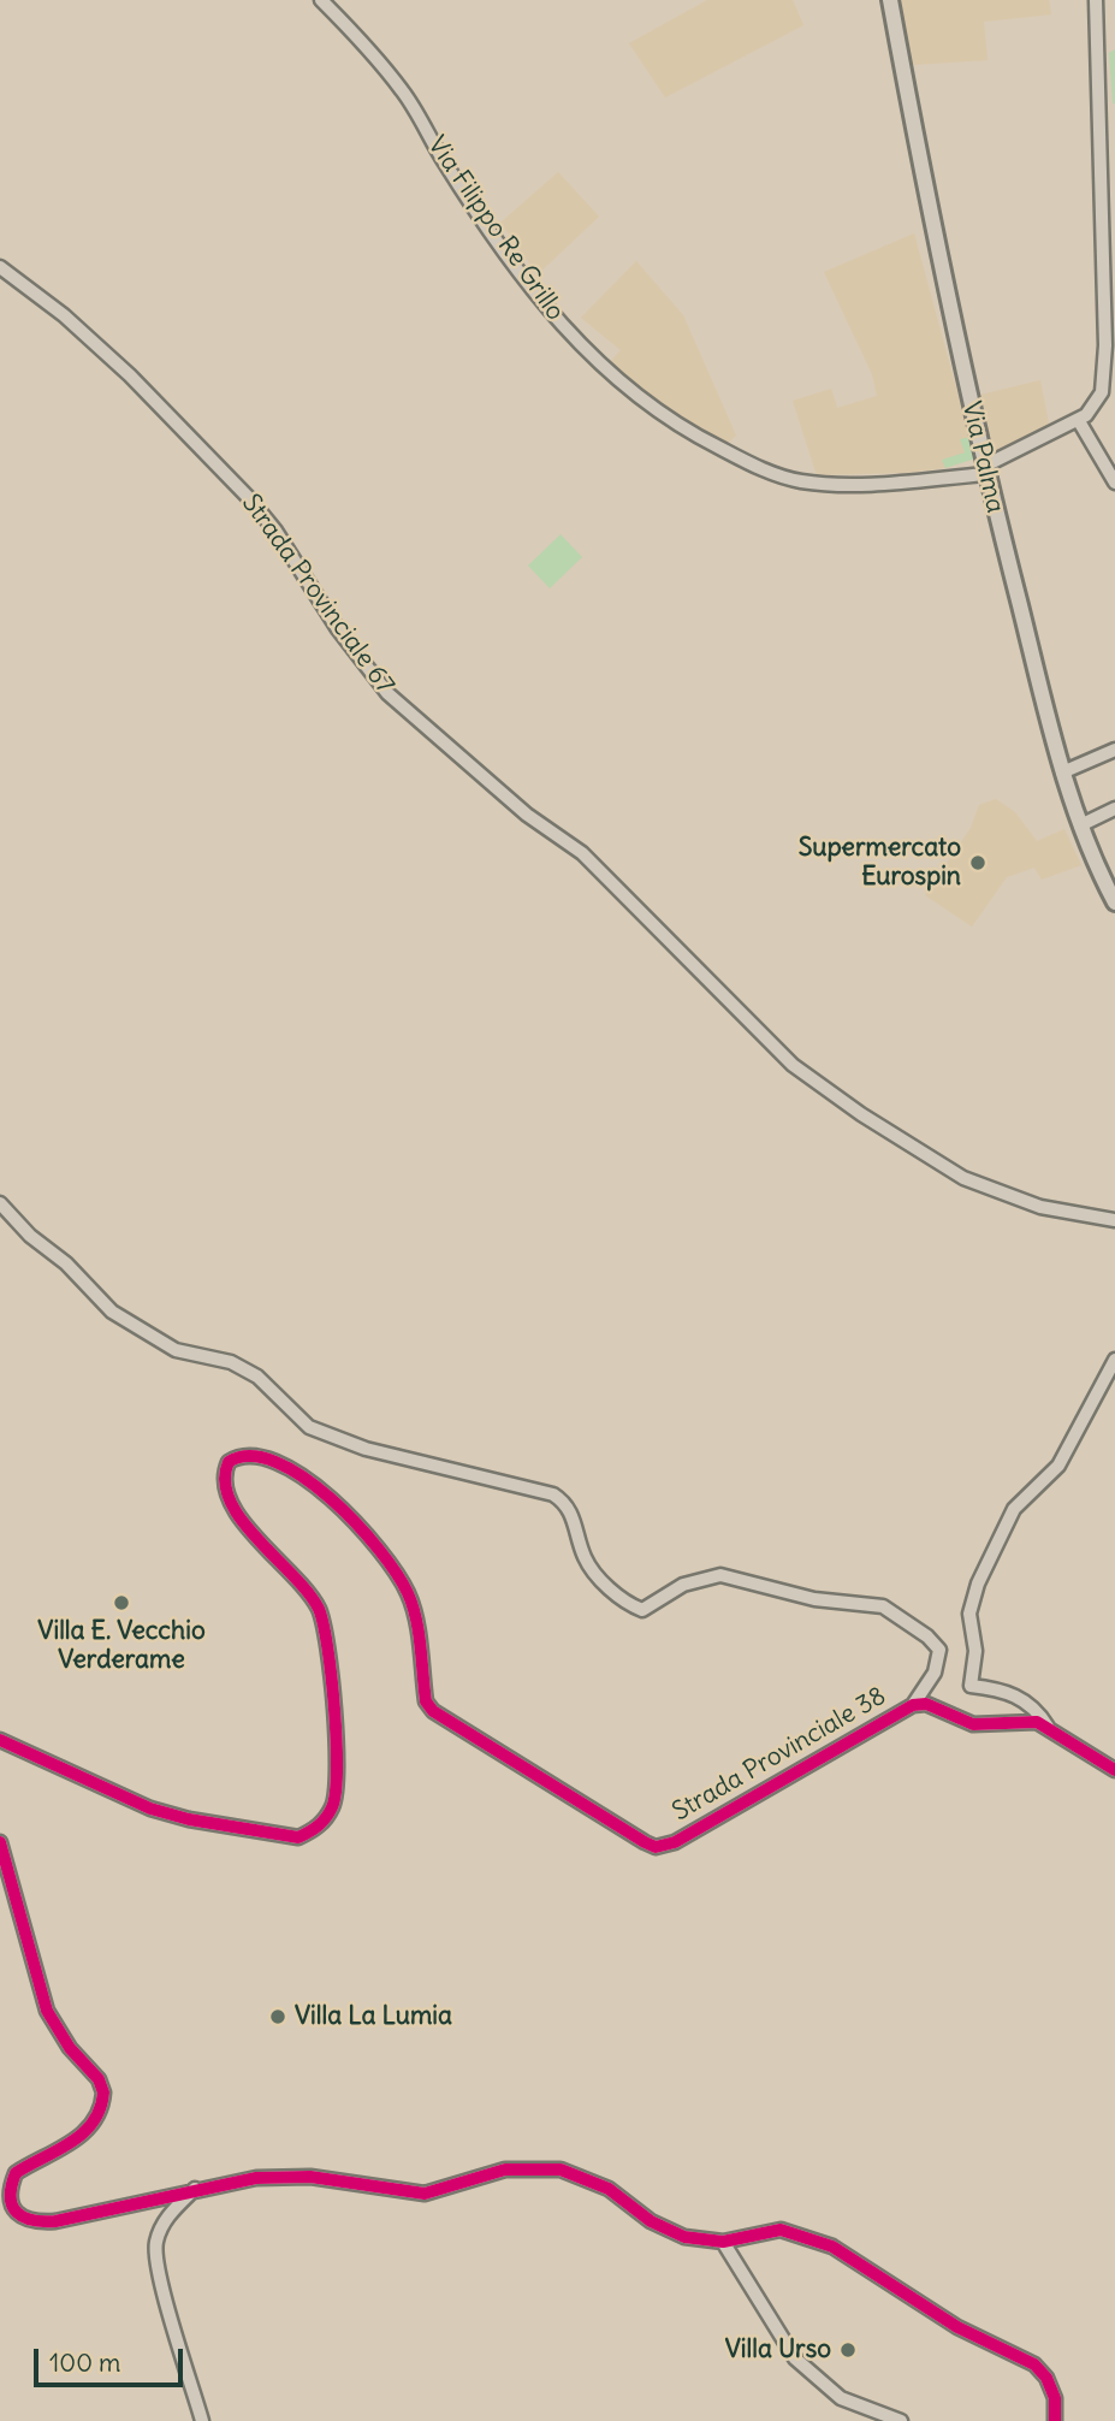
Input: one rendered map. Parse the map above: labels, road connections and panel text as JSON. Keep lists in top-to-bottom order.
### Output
{
  "streets": {
    "main road": ["Via Palma"],
    "street": ["Via Filippo Re Grillo", "Strada Provinciale 67", "Strada Provinciale 38"]
  },
  "crossings": [
    ["Via Filippo Re Grillo", "Via Palma"]
  ],
  "places": [
    "Supermercato Eurospin",
    "Villa E. Vecchio Verderame",
    "Villa La Lumia",
    "Villa Urso"
  ],
  "scale_bar": "100 m"
}
